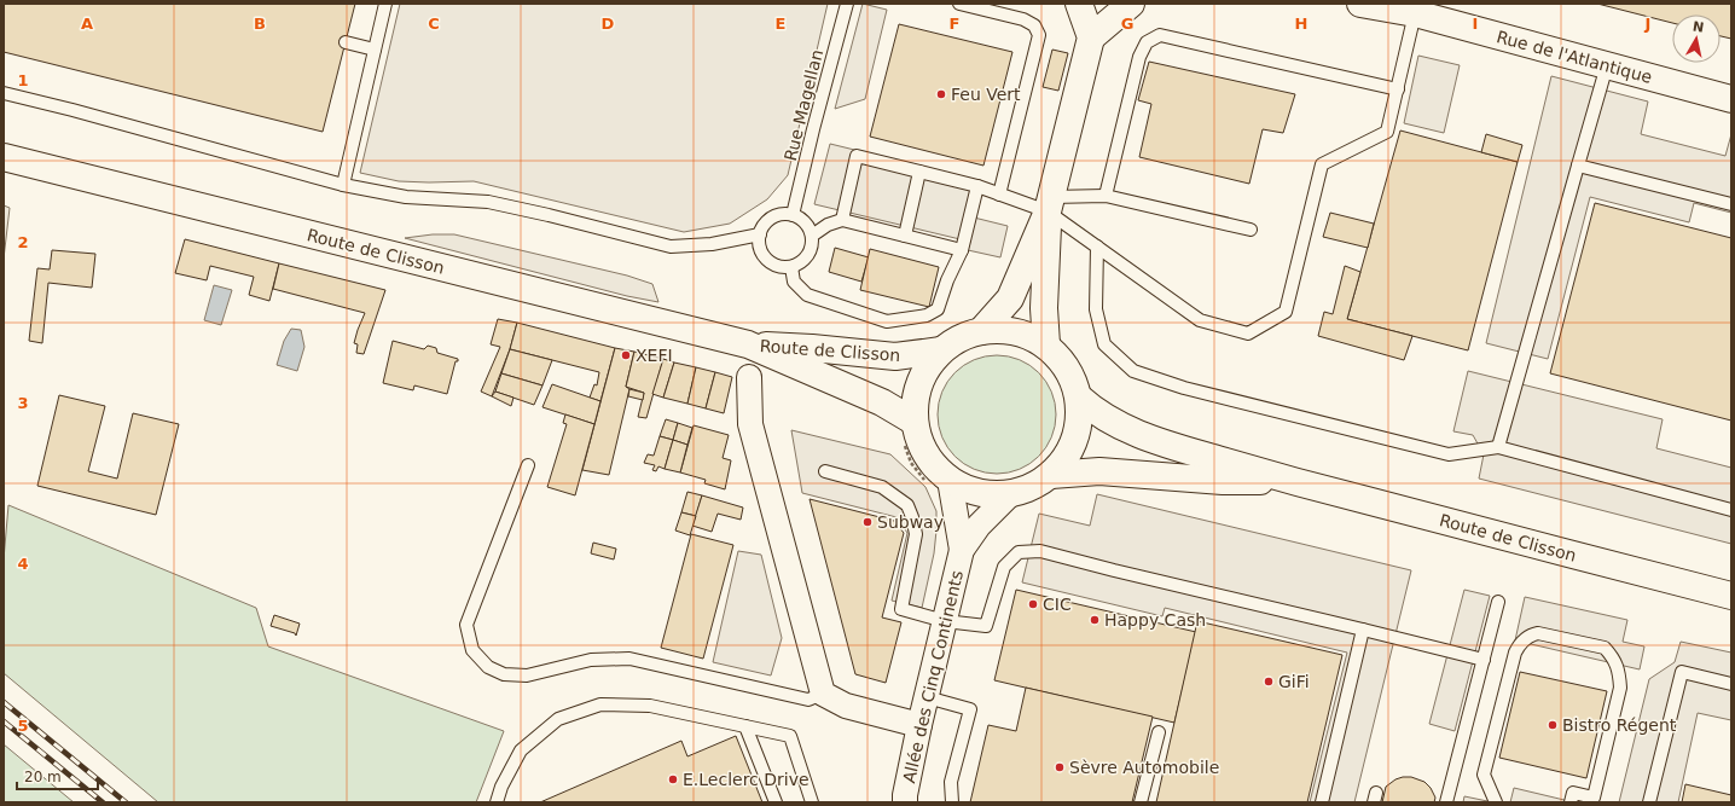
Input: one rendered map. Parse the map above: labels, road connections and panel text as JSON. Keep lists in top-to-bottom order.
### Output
{
  "streets": {
    "main road": ["Rue de l'Atlantique", "Route de Clisson"],
    "street": ["Allée des Cinq Continents"],
    "lane": ["Rue Magellan"]
  },
  "crossings": [
    ["Route de Clisson", "Allée des Cinq Continents"]
  ],
  "places": [
    "Feu Vert",
    "XEFI",
    "Subway",
    "CIC",
    "Happy Cash",
    "GiFi",
    "Bistro Régent",
    "Sèvre Automobile",
    "E.Leclerc Drive"
  ],
  "scale_bar": "20 m",
  "north": "top",
  "grid": {
    "columns": [
      "A",
      "B",
      "C",
      "D",
      "E",
      "F",
      "G",
      "H",
      "I",
      "J"
    ],
    "rows": [
      "1",
      "2",
      "3",
      "4",
      "5"
    ]
  }
}
